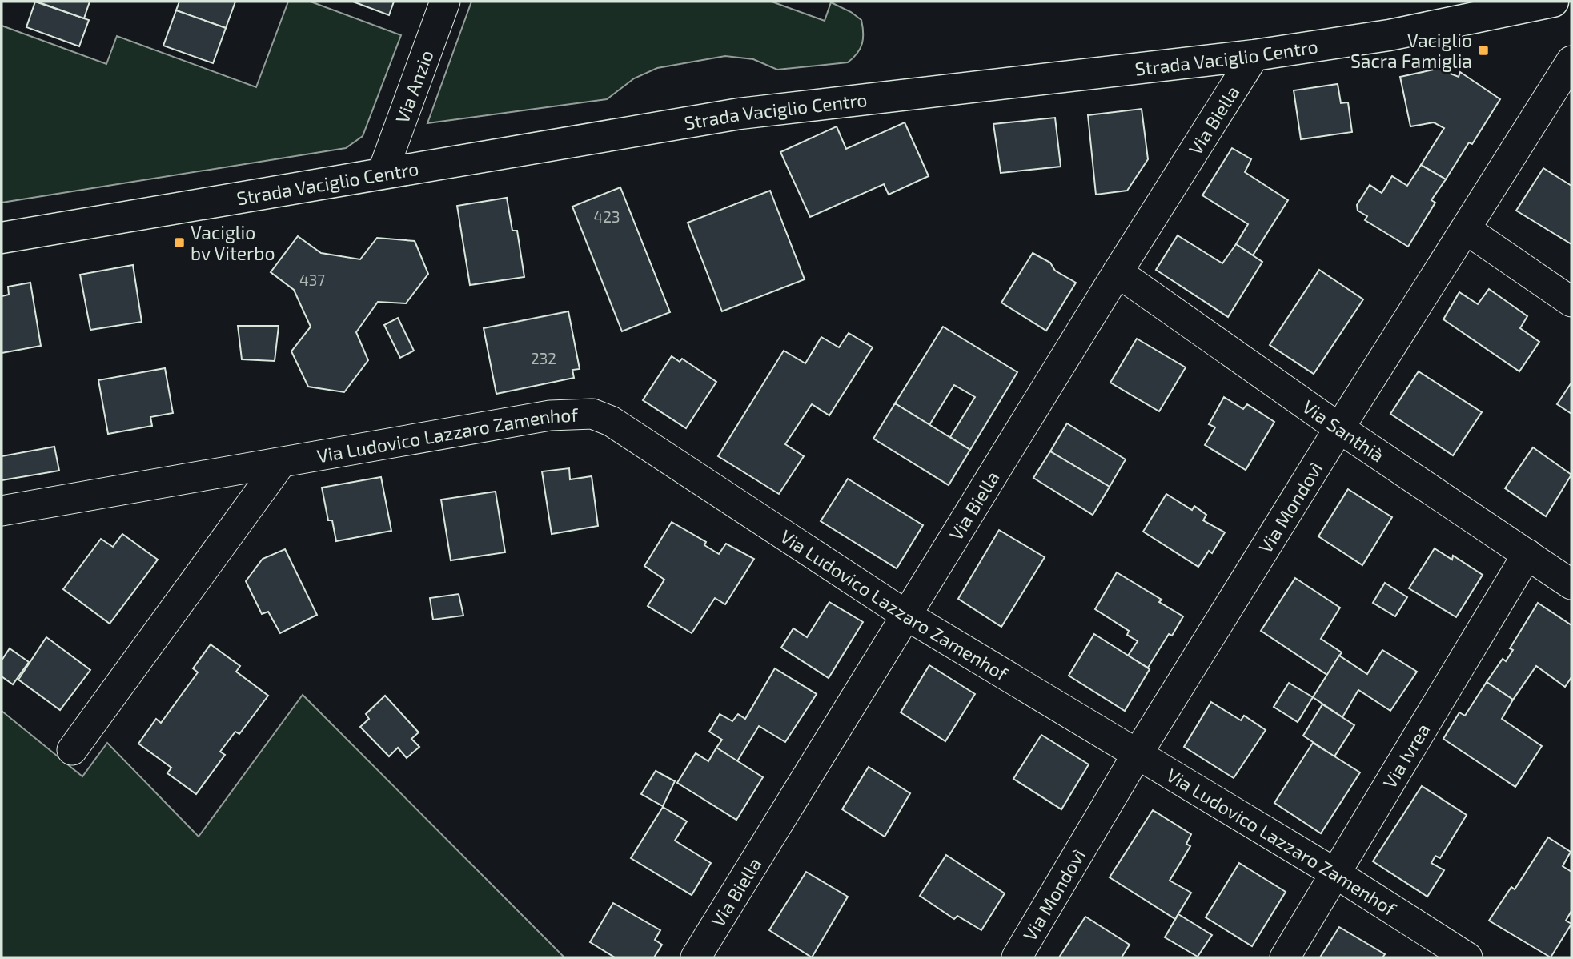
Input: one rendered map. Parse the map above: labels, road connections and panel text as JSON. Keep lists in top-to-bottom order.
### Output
{
  "streets": {
    "street": [
      "Strada Vaciglio Centro",
      "Via Anzio",
      "Via Biella",
      "Via Santhià",
      "Via Ludovico Lazzaro Zamenhof",
      "Via Mondovì",
      "Via Ivrea"
    ]
  },
  "crossings": [
    ["Strada Vaciglio Centro", "Via Anzio"],
    ["Strada Vaciglio Centro", "Via Biella"],
    ["Via Biella", "Via Santhià"],
    ["Via Biella", "Via Ludovico Lazzaro Zamenhof"],
    ["Via Santhià", "Via Mondovì"],
    ["Via Santhià", "Via Ivrea"],
    ["Via Ludovico Lazzaro Zamenhof", "Via Mondovì"],
    ["Via Ludovico Lazzaro Zamenhof", "Via Ivrea"]
  ],
  "places": {
    "transit": ["Vaciglio Sacra Famiglia", "Vaciglio bv Viterbo"]
  },
  "house_numbers": ["423", "437", "232"]
}
